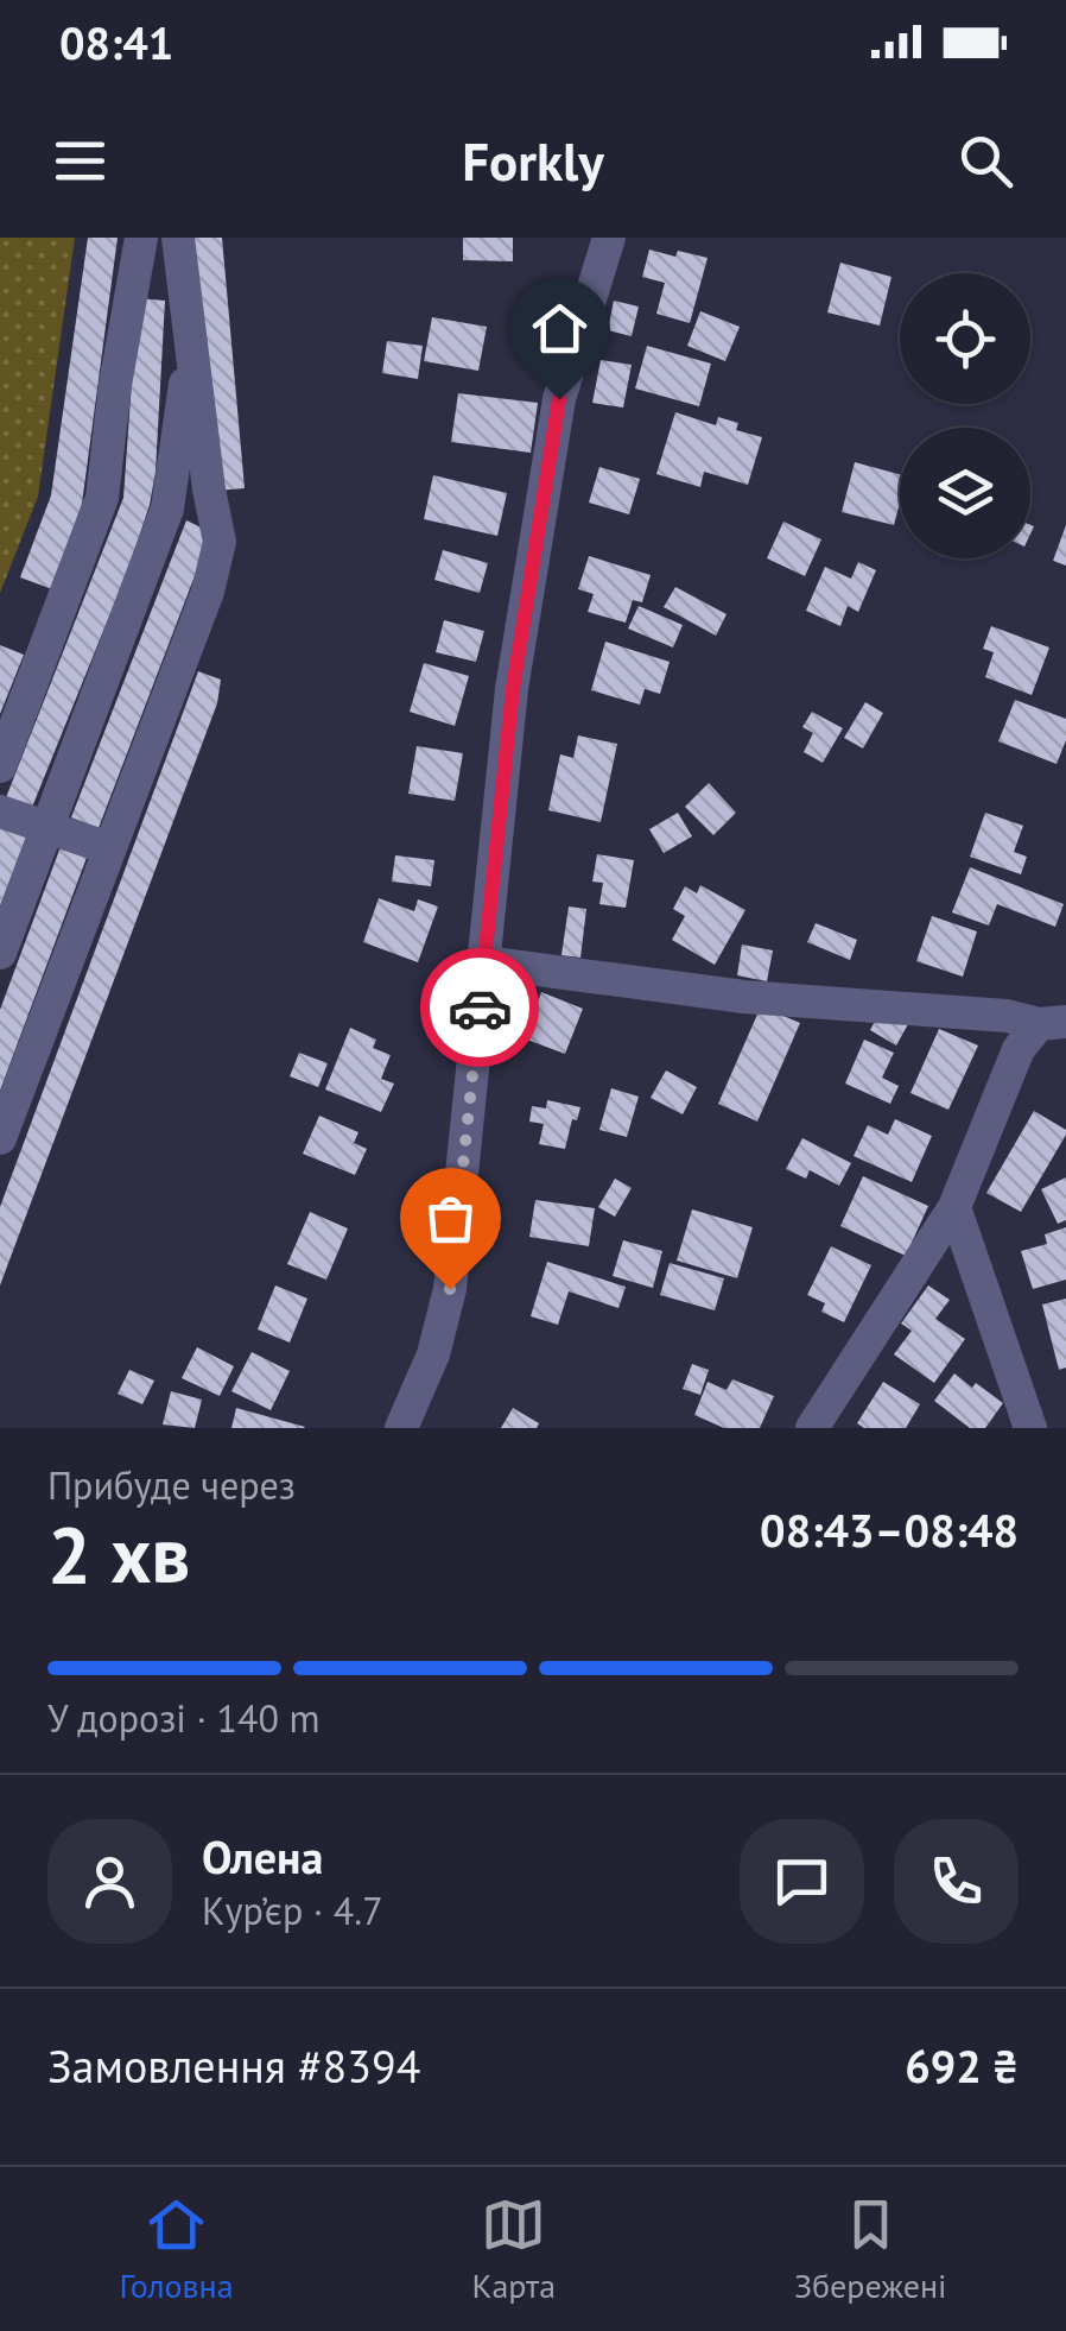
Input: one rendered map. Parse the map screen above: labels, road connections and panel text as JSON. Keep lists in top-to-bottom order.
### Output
{
  "page": {
    "status": "08:41",
    "header": "Forkly",
    "heading": ["2 хв", "Прибуде через", "08:43–08:48"],
    "panel": [
      "Олена",
      "Кур’єр · 4.7",
      "Замовлення #8394",
      "692 ₴"
    ],
    "bar": "У дорозі · 140 m",
    "tabs": ["Головна", "Карта", "Збережені"]
  }
}
